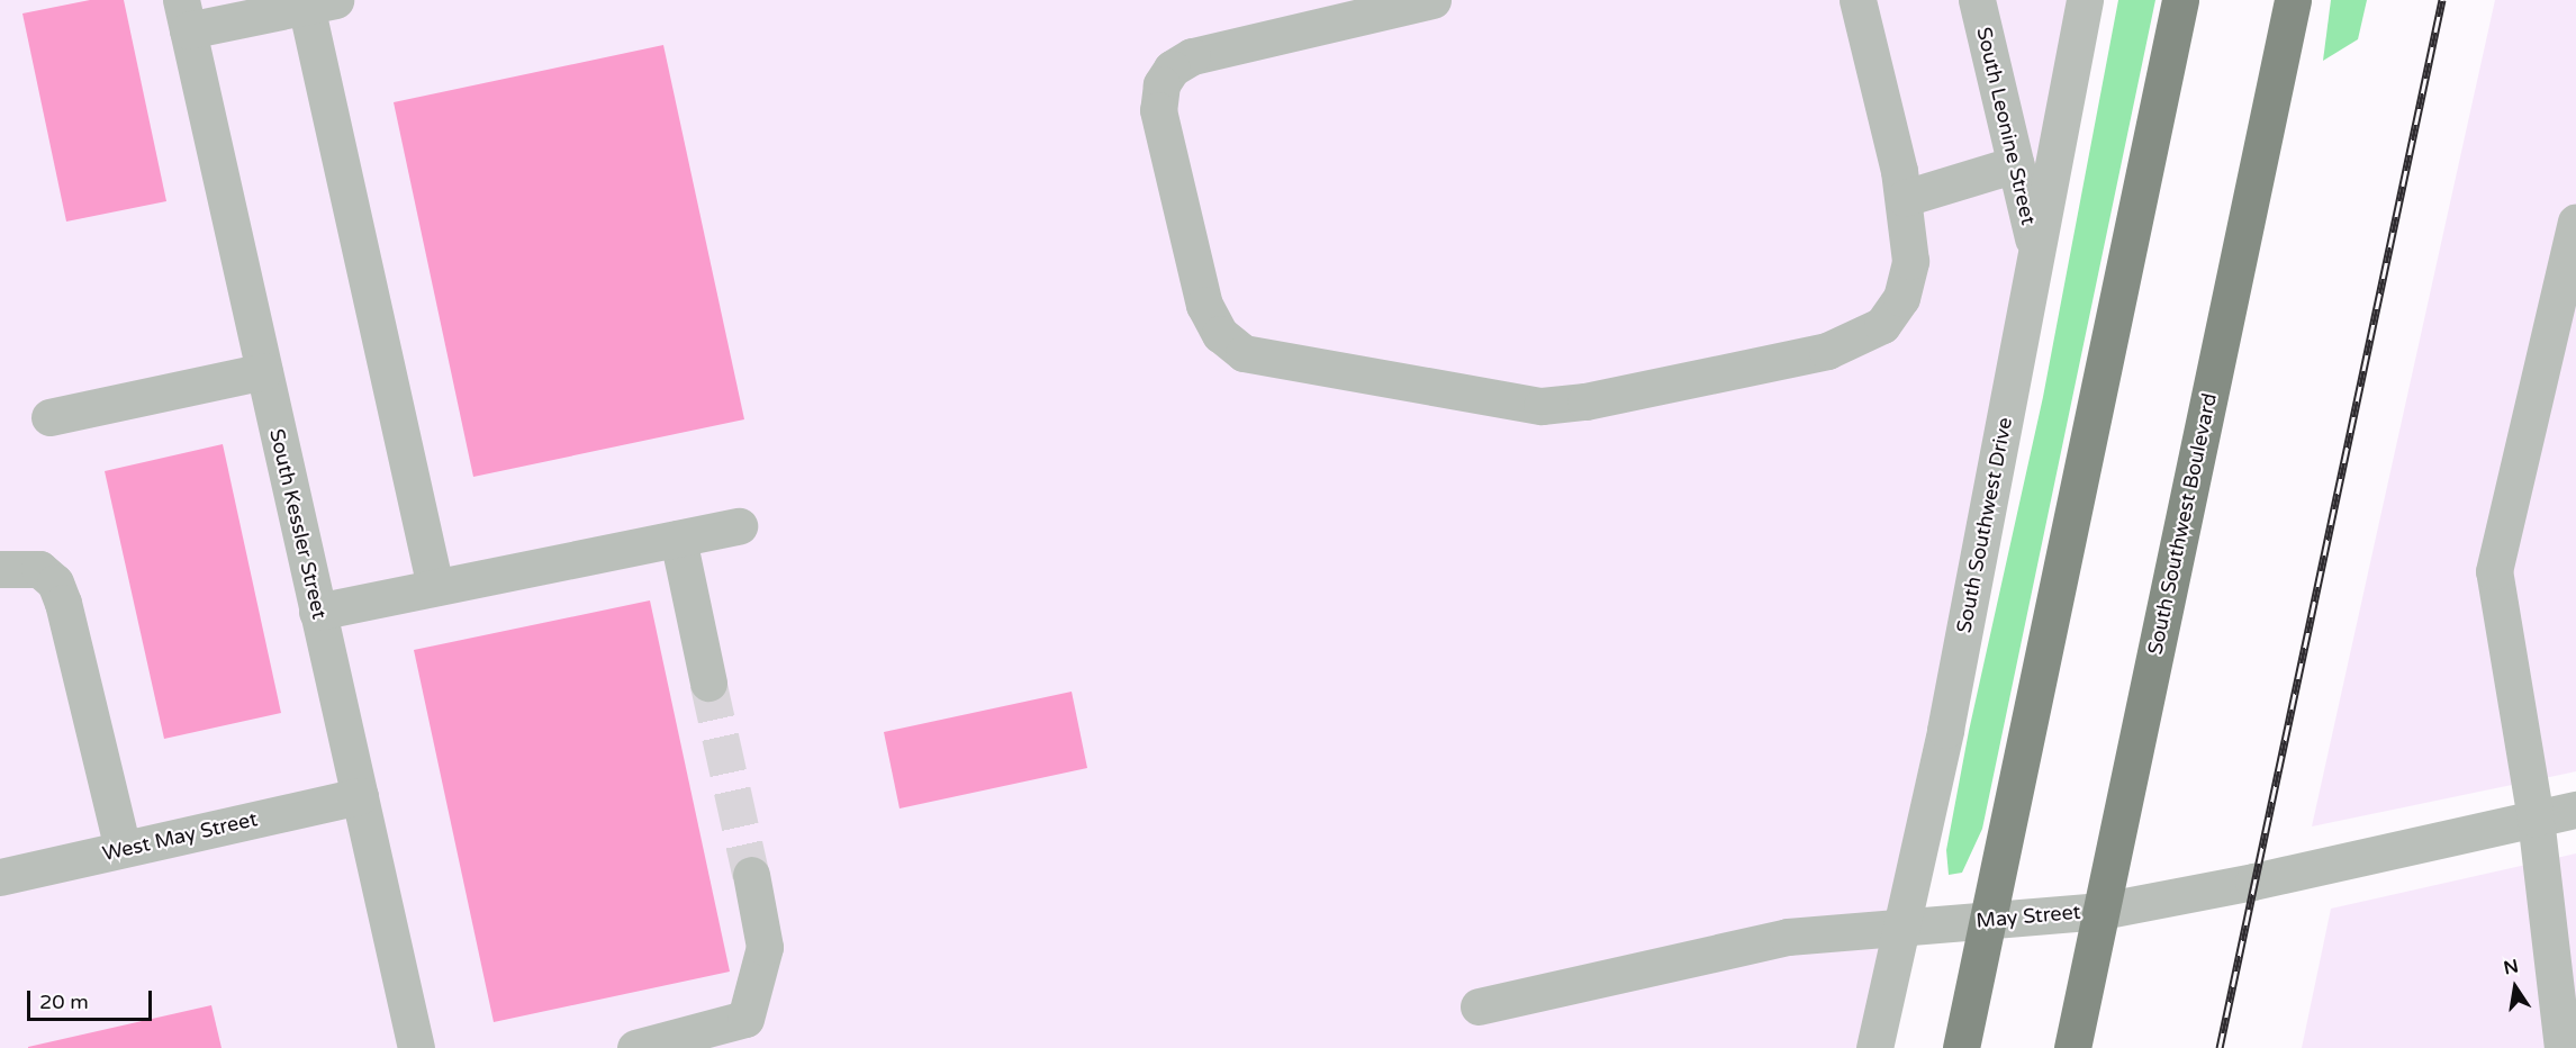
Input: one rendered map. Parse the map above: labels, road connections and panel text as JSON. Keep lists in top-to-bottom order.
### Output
{
  "streets": {
    "main road": ["South Southwest Boulevard"],
    "street": [
      "South Leonine Street",
      "South Kessler Street",
      "South Southwest Drive",
      "West May Street",
      "May Street"
    ]
  },
  "crossings": [
    ["South Leonine Street", "South Southwest Drive"],
    ["South Kessler Street", "West May Street"],
    ["South Southwest Boulevard", "May Street"],
    ["South Southwest Drive", "May Street"]
  ],
  "scale_bar": "20 m",
  "north": "top"
}
